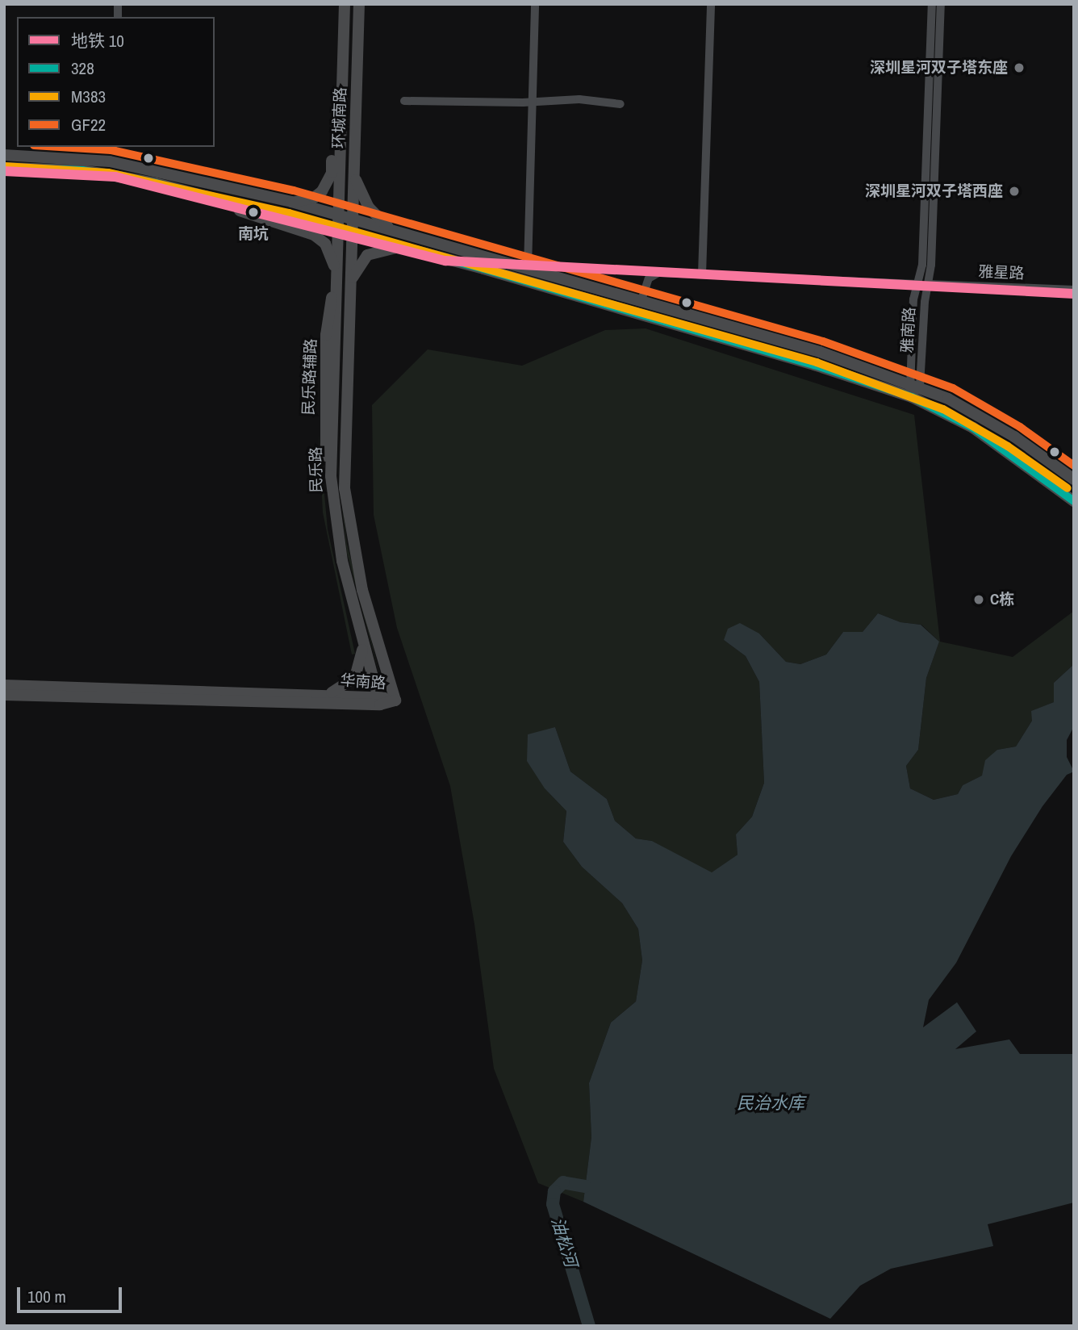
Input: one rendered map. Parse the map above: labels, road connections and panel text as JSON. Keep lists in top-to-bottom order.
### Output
{
  "streets": {
    "main road": ["环城南路", "民乐路", "华南路"],
    "street": ["雅星路", "雅南路"]
  },
  "crossings": [
    ["环城南路", "民乐路"],
    ["雅星路", "雅南路"],
    ["民乐路", "华南路"]
  ],
  "water": ["民治水库", "油松河"],
  "places": [
    "深圳星河双子塔东座",
    "深圳星河双子塔西座",
    "南坑",
    "C栋"
  ],
  "lines": [
    "transit line GF22",
    "transit line M383",
    "transit line 328",
    "metro line 10"
  ],
  "legend": [
    "地铁 10",
    "328",
    "M383",
    "GF22"
  ],
  "scale_bar": "100 m"
}
